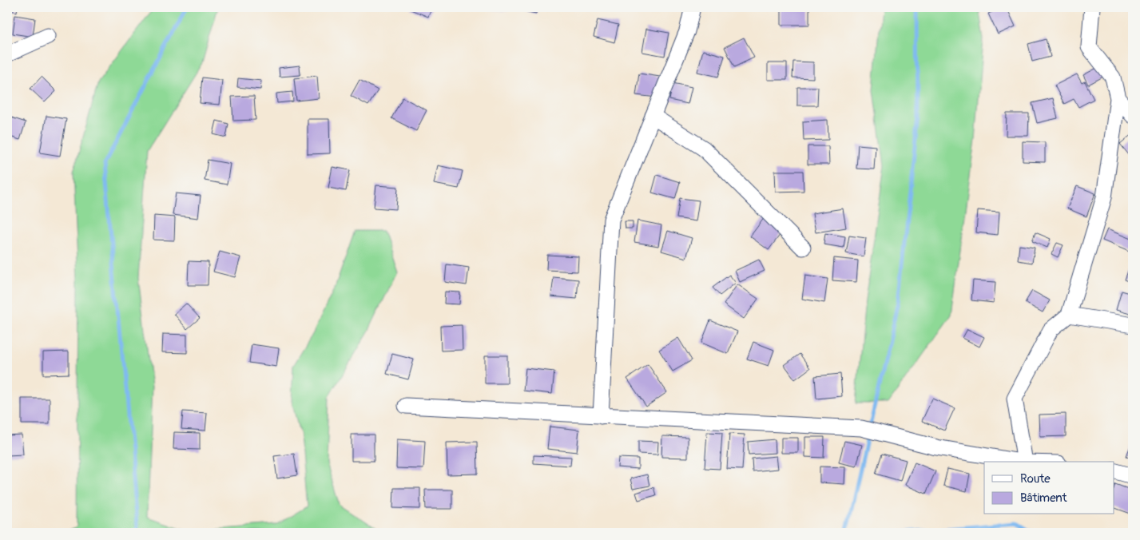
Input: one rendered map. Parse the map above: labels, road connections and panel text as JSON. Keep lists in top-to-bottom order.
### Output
{
  "legend": ["Route", "Bâtiment"]
}
